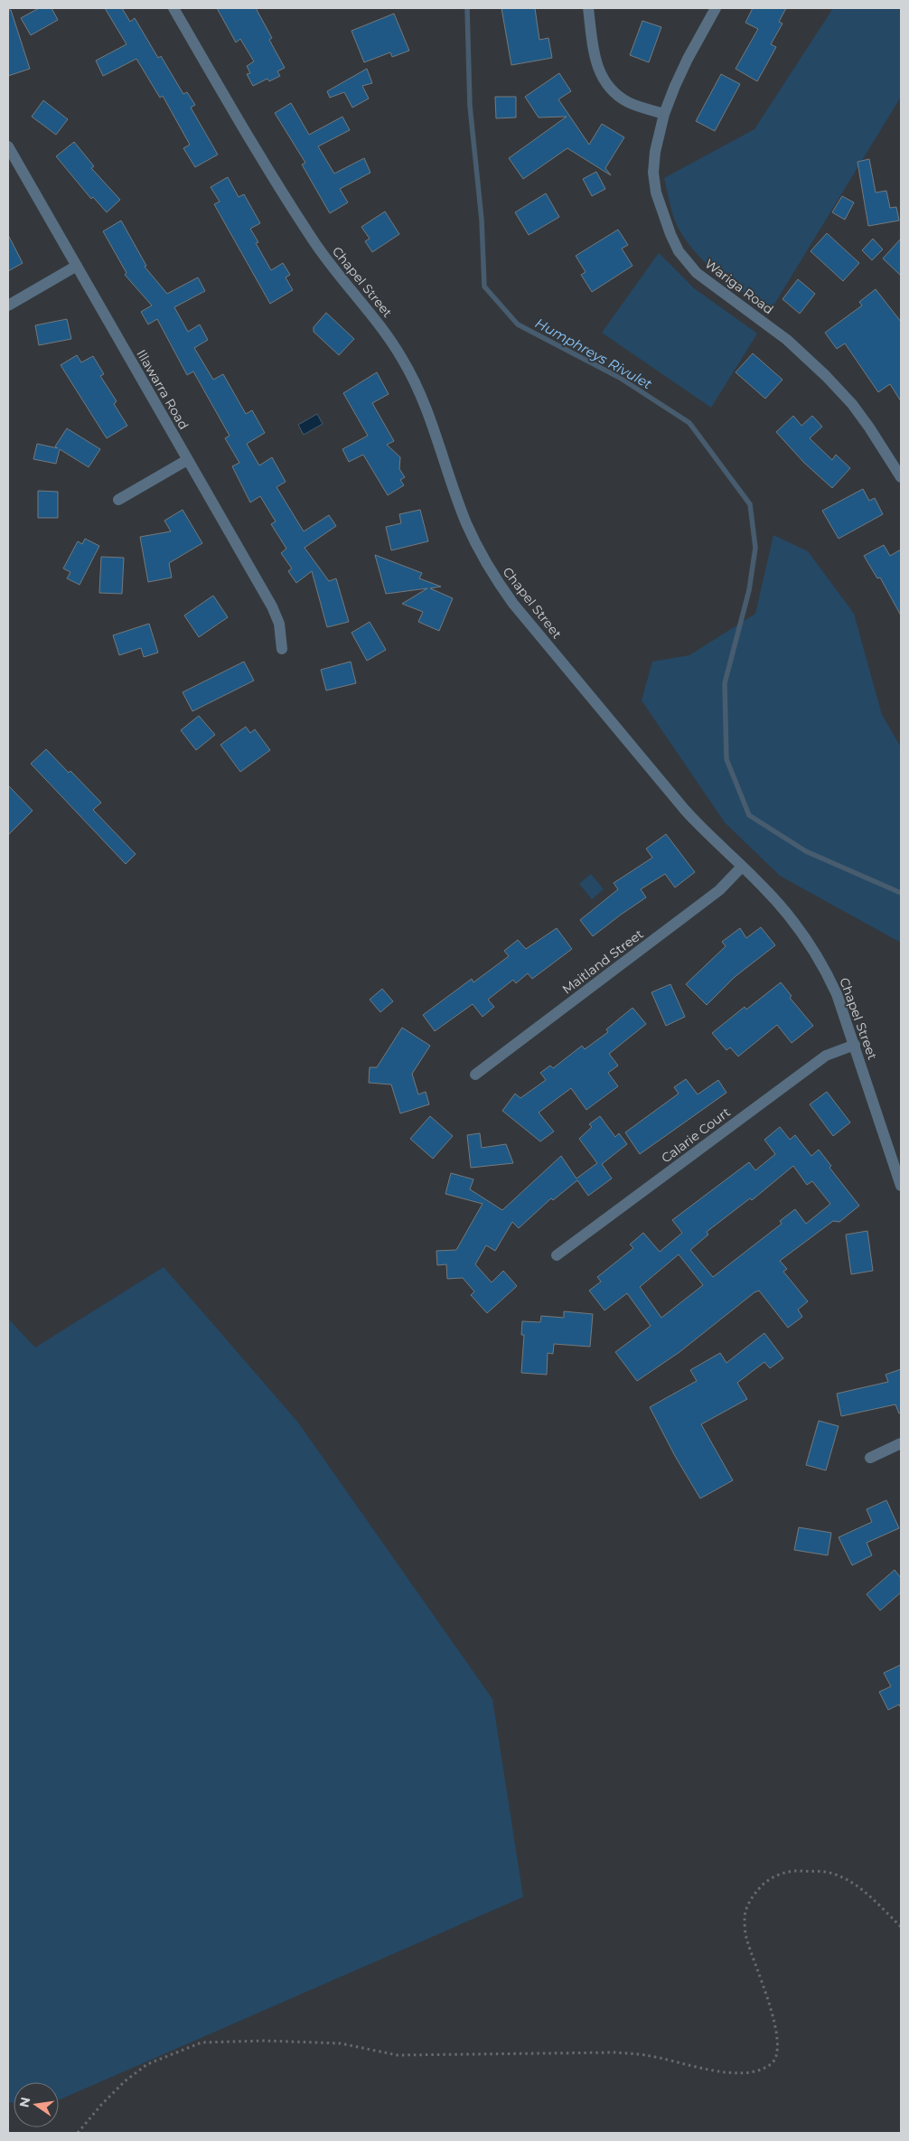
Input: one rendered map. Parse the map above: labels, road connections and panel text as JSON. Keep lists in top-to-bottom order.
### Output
{
  "streets": {
    "street": [
      "Chapel Street",
      "Wariga Road",
      "Illawarra Road",
      "Maitland Street",
      "Calarie Court"
    ]
  },
  "crossings": [
    ["Chapel Street", "Maitland Street"],
    ["Chapel Street", "Calarie Court"]
  ],
  "water": ["Humphreys Rivulet"],
  "north": "left"
}
